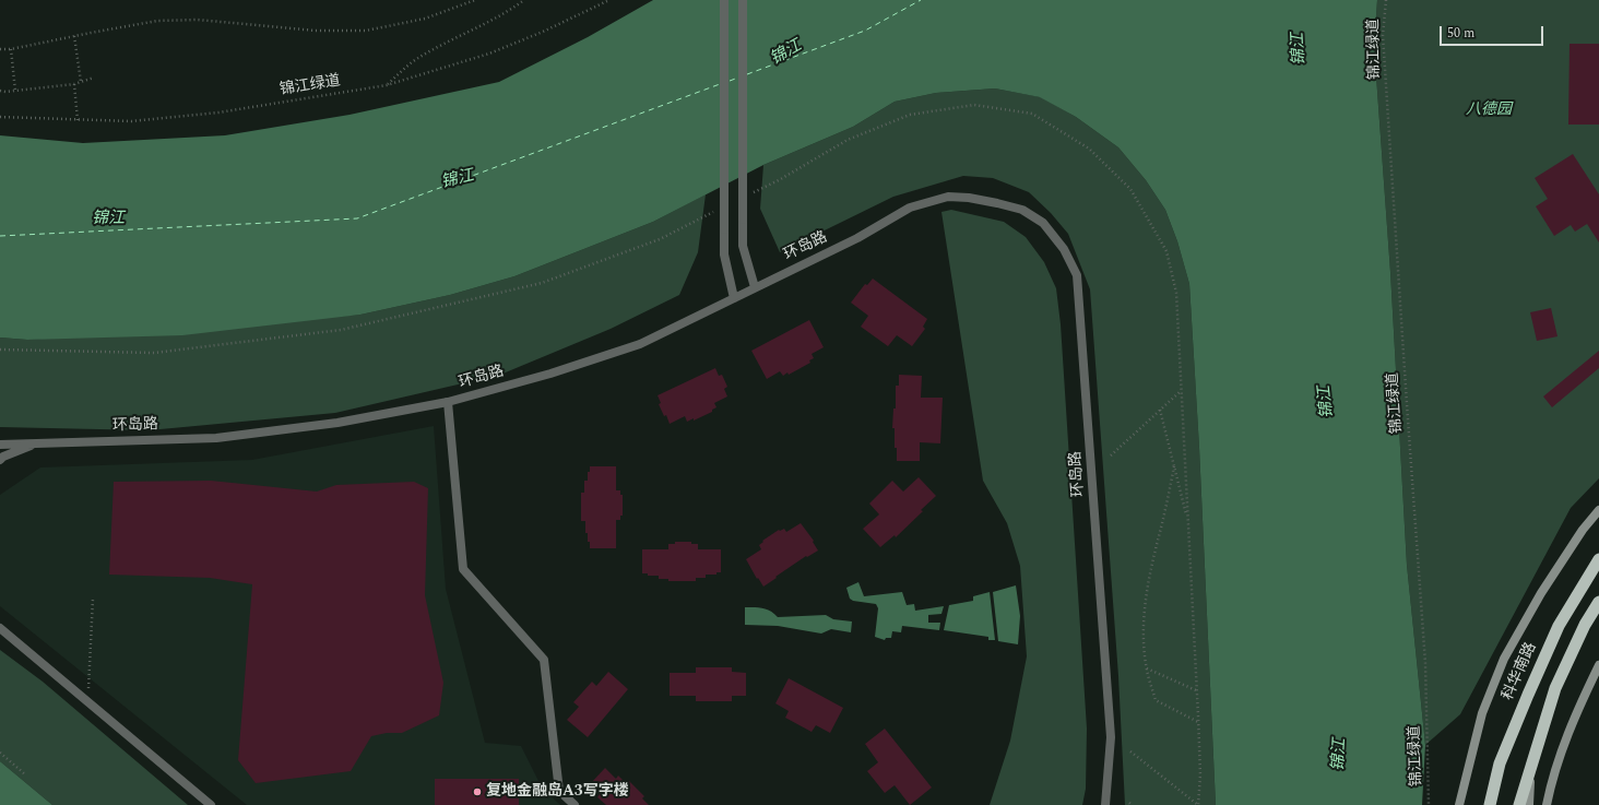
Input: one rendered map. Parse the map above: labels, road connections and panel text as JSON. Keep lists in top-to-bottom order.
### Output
{
  "streets": {
    "highway": ["科华南路"],
    "street": ["环岛路"],
    "path": ["锦江绿道"]
  },
  "water": ["锦江"],
  "parks": ["八德园"],
  "places": ["复地金融岛A3写字楼"],
  "scale_bar": "50 m"
}
